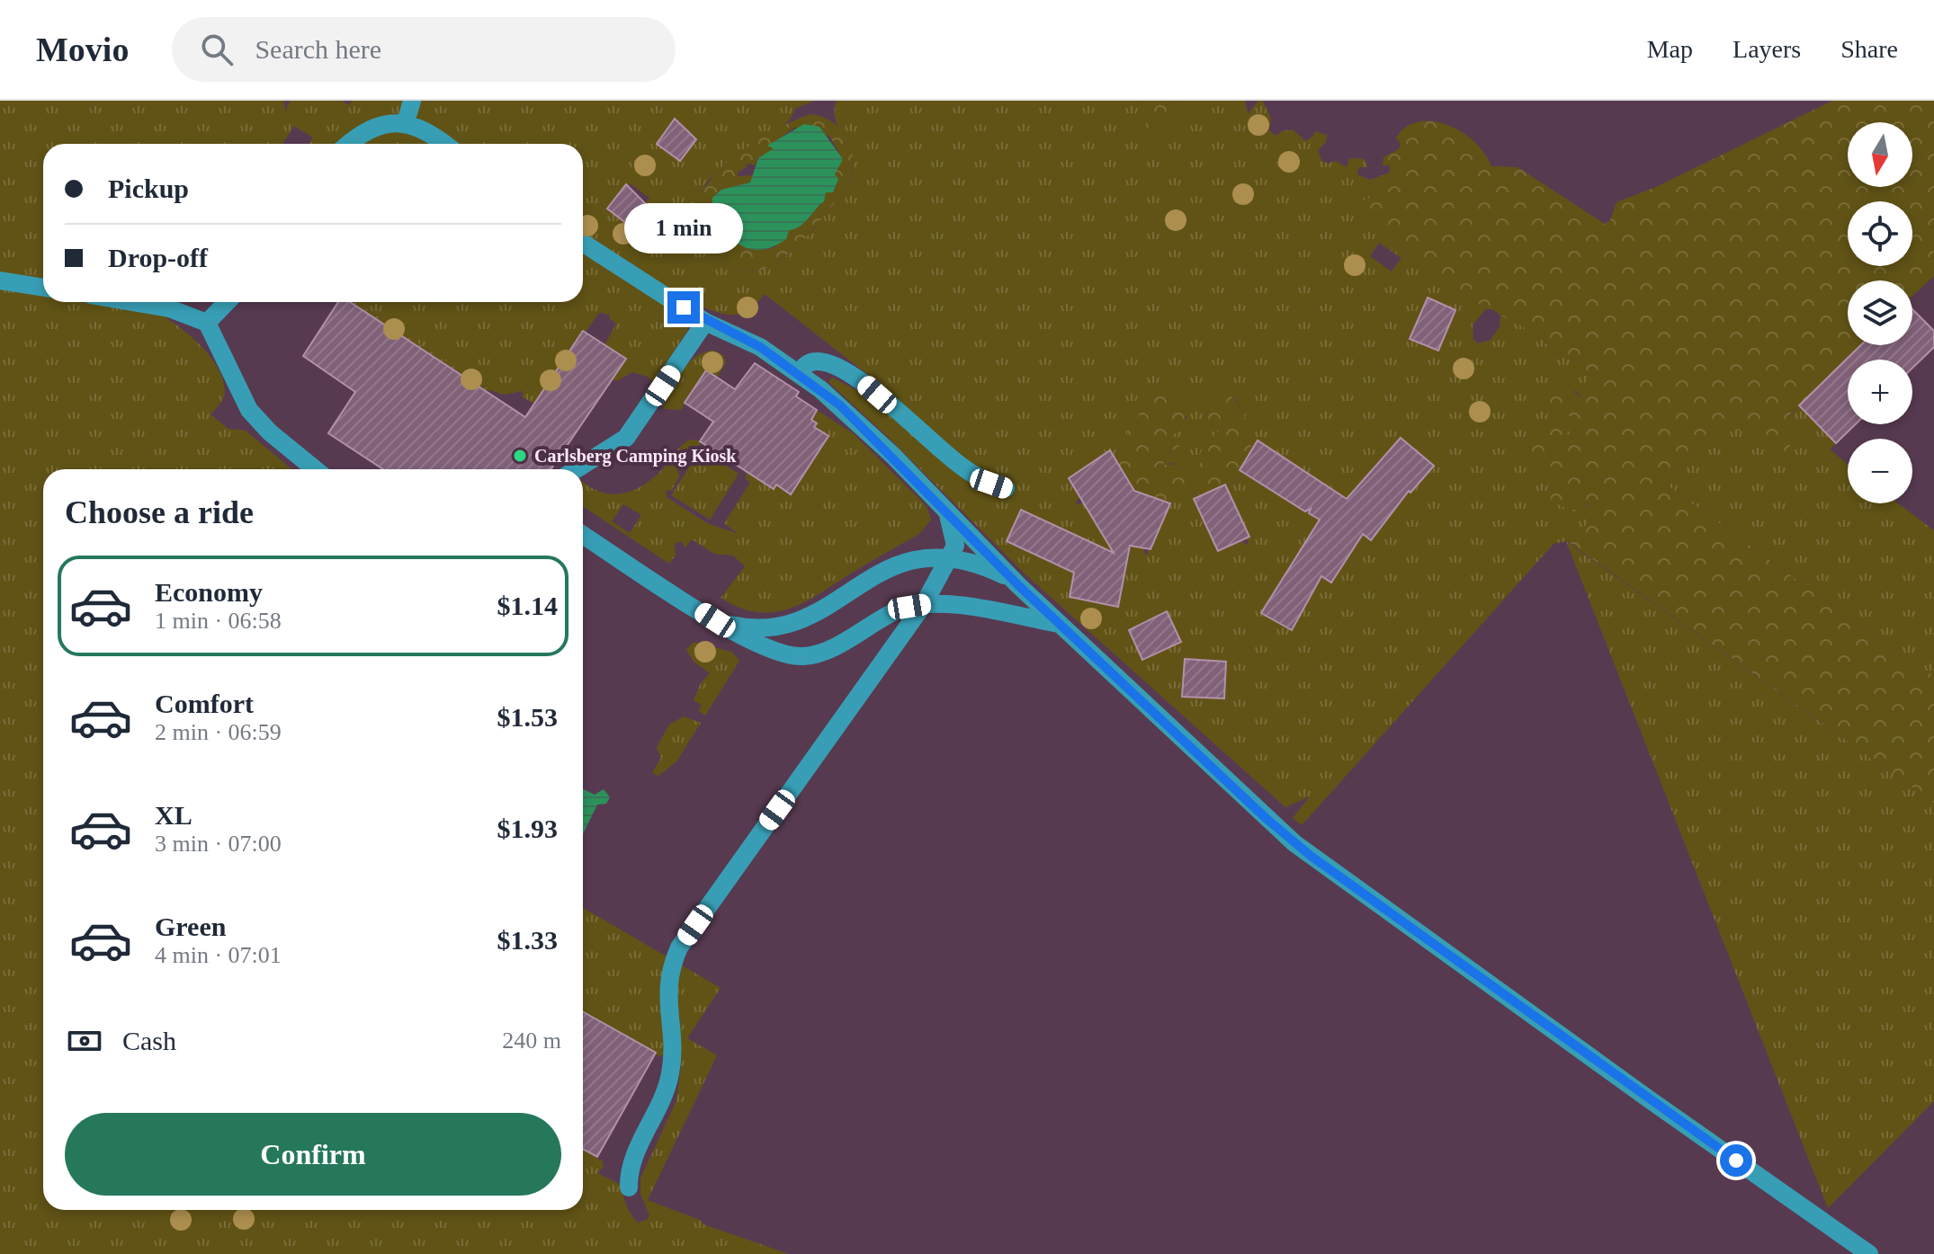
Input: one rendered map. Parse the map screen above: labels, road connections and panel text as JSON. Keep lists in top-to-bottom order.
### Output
{
  "places": ["Carlsberg Camping Kiosk"],
  "north": "bottom",
  "page": {
    "header": "Movio",
    "search": "Search here",
    "nav": ["Map", "Layers", "Share"],
    "map_buttons": ["+", "−"],
    "banner": ["Pickup", "Drop-off"],
    "bubble": "1 min",
    "heading": "Choose a ride",
    "list": [
      {
        "name": "Economy",
        "note": "1 min · 06:58",
        "value": "$1.14"
      },
      {
        "name": "Comfort",
        "note": "2 min · 06:59",
        "value": "$1.53"
      },
      {
        "name": "XL",
        "note": "3 min · 07:00",
        "value": "$1.93"
      },
      {
        "name": "Green",
        "note": "4 min · 07:01",
        "value": "$1.33"
      }
    ],
    "pay": ["Cash", "240 m"],
    "buttons": "Confirm"
  }
}
